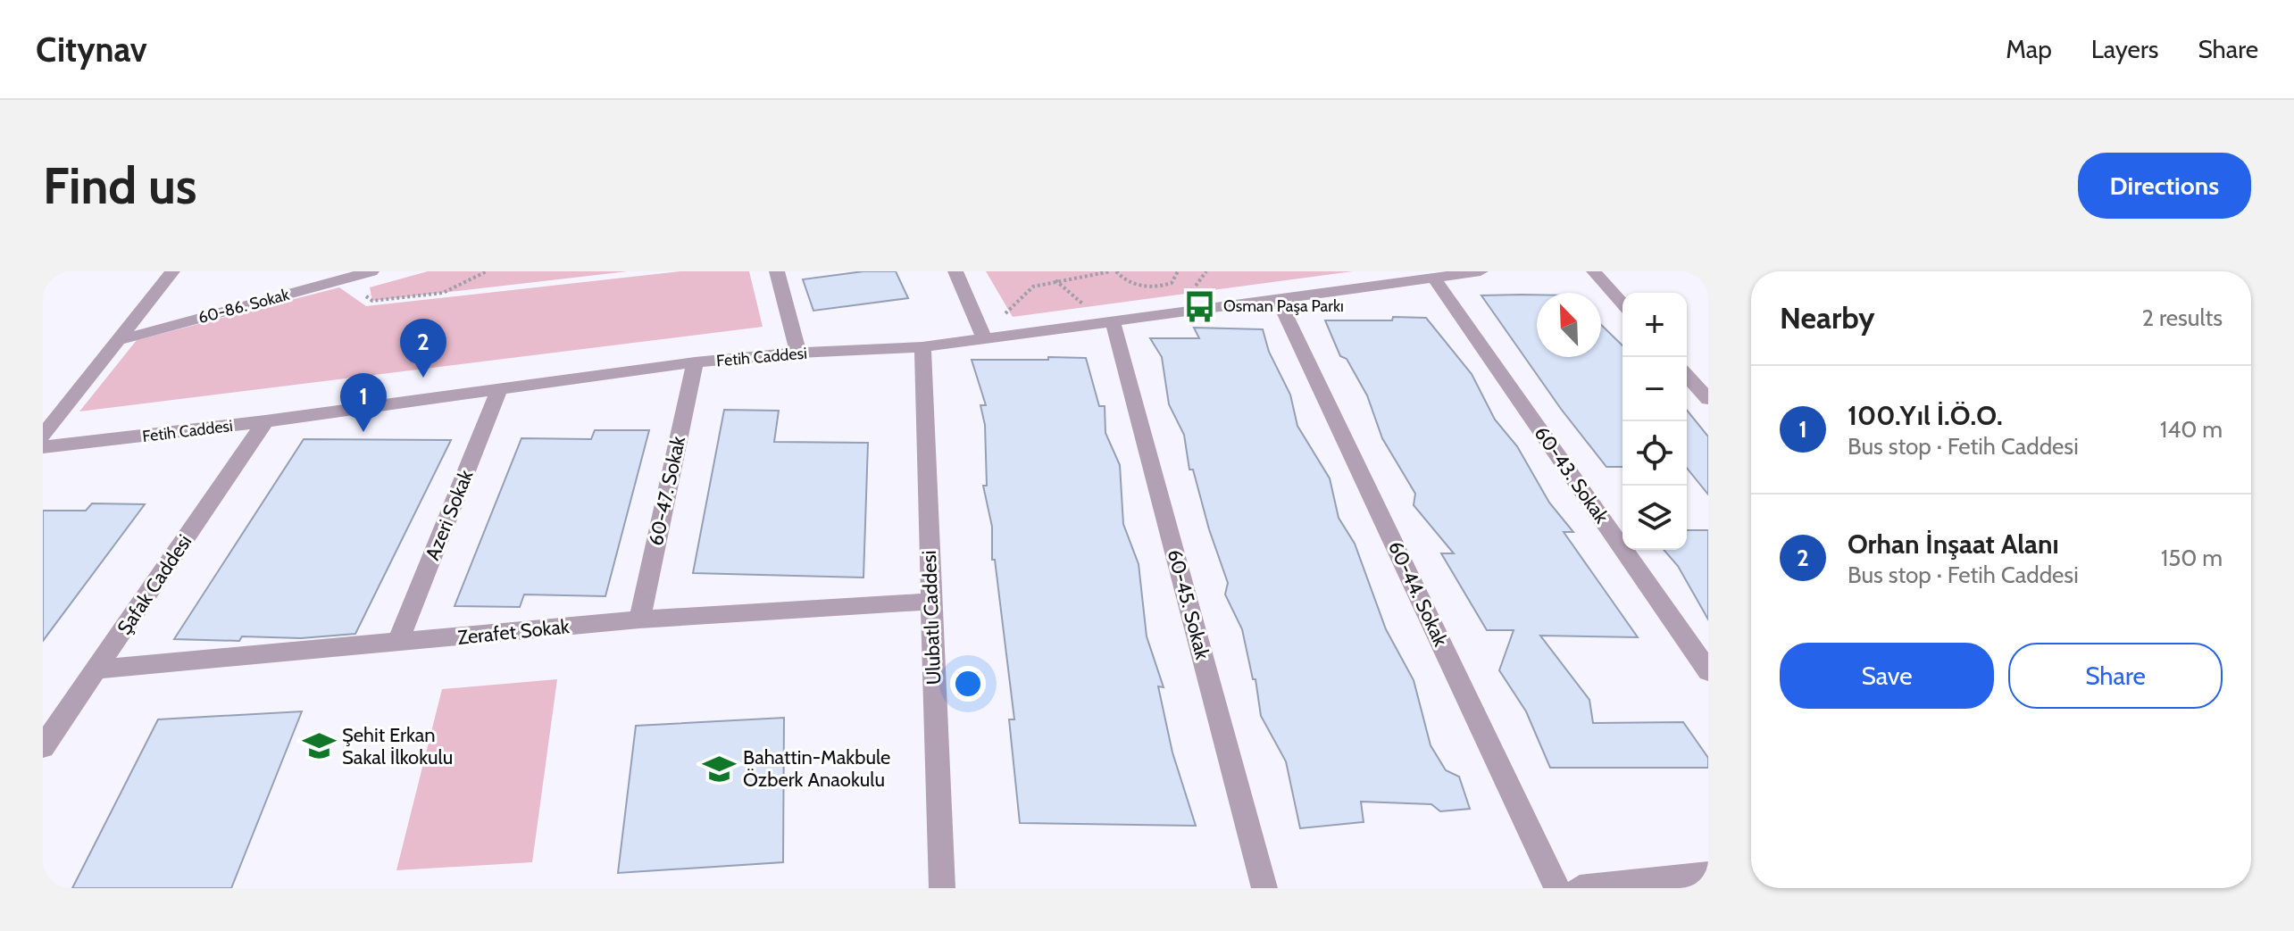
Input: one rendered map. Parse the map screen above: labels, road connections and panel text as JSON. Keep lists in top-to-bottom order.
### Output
{
  "streets": {
    "street": [
      "60-86. Sokak",
      "Fetih Caddesi",
      "60-43. Sokak",
      "60-47. Sokak",
      "Azeri Sokak",
      "Şafak Caddesi",
      "60-44. Sokak",
      "60-45. Sokak",
      "Ulubatlı Caddesi",
      "Zerafet Sokak"
    ]
  },
  "crossings": [
    ["Fetih Caddesi", "60-43. Sokak"],
    ["Fetih Caddesi", "60-47. Sokak"],
    ["Fetih Caddesi", "Azeri Sokak"],
    ["Fetih Caddesi", "Şafak Caddesi"],
    ["Fetih Caddesi", "60-44. Sokak"],
    ["Fetih Caddesi", "60-45. Sokak"],
    ["Fetih Caddesi", "Ulubatlı Caddesi"],
    ["60-47. Sokak", "Zerafet Sokak"],
    ["Azeri Sokak", "Zerafet Sokak"],
    ["Şafak Caddesi", "Zerafet Sokak"],
    ["Ulubatlı Caddesi", "Zerafet Sokak"]
  ],
  "places": {
    "bus stop": ["Osman Paşa Parkı"],
    "school or university": ["Şehit Erkan Sakal İlkokulu", "Bahattin-Makbule Özberk Anaokulu"]
  },
  "north": "top left",
  "page": {
    "header": "Citynav",
    "nav": ["Map", "Layers", "Share"],
    "buttons": [
      "Directions",
      ["Save", "Share"]
    ],
    "title": "Find us",
    "heading": ["Nearby", "2 results"],
    "map_buttons": ["+", "−"],
    "pins": ["2", "1"],
    "list": [
      {
        "mark": "1",
        "name": "100.Yıl İ.Ö.O.",
        "note": "Bus stop · Fetih Caddesi",
        "value": "140 m"
      },
      {
        "mark": "2",
        "name": "Orhan İnşaat Alanı",
        "note": "Bus stop · Fetih Caddesi",
        "value": "150 m"
      }
    ]
  }
}
